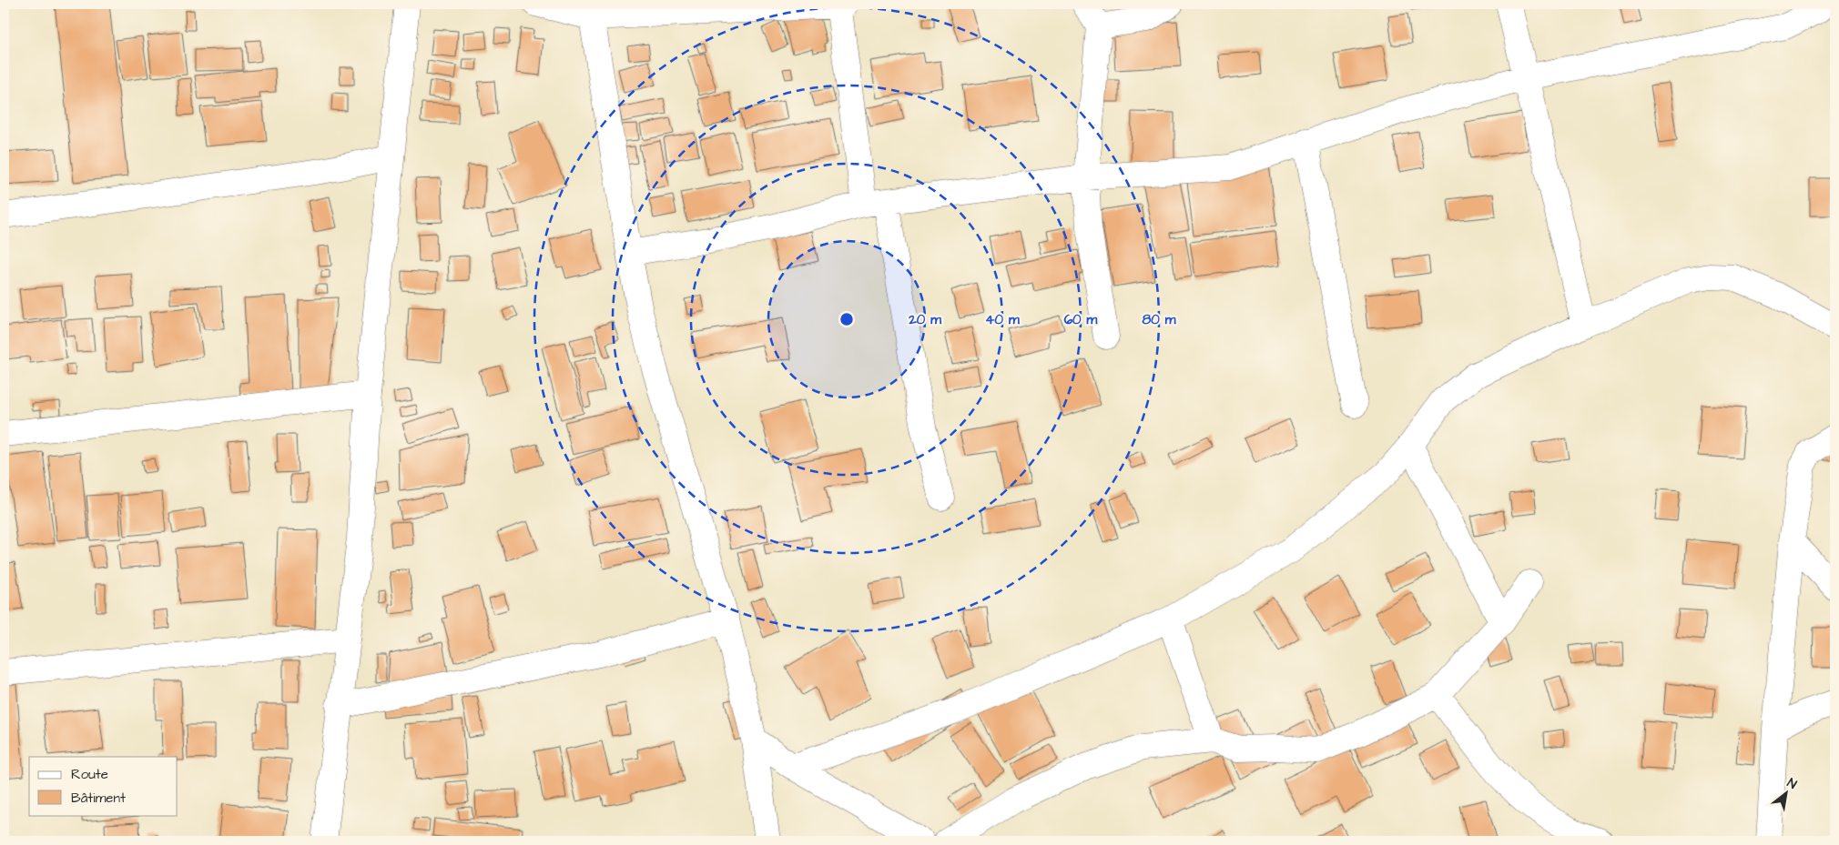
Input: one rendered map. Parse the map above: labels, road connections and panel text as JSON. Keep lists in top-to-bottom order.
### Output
{
  "legend": ["Route", "Bâtiment"],
  "north": "top right",
  "rings": [
    "20 m",
    "40 m",
    "60 m",
    "80 m"
  ]
}
